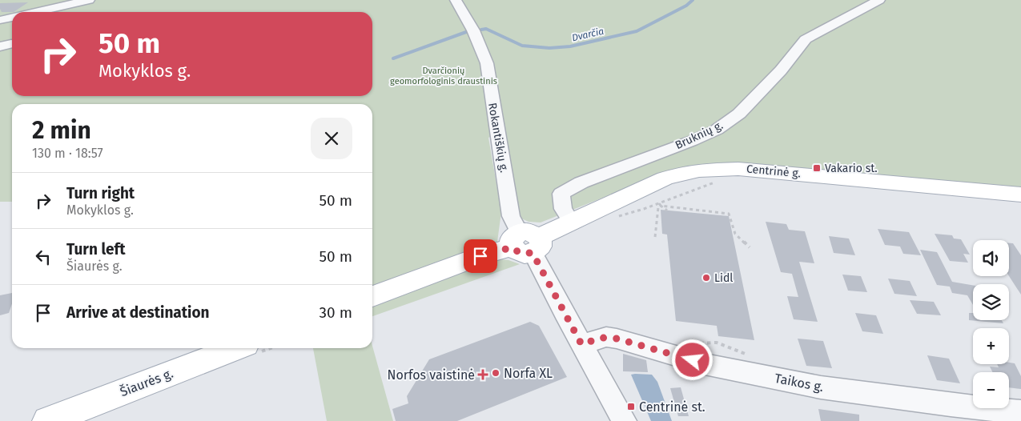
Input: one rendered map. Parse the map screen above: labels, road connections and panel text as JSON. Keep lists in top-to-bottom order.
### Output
{
  "streets": {
    "main road": ["Centrinė g.", "Šiaurės g."],
    "street": ["Bruknių g.", "Rokantiškių g.", "Taikos g."]
  },
  "crossings": [
    ["Bruknių g.", "Centrinė g."],
    ["Rokantiškių g.", "Centrinė g."],
    ["Rokantiškių g.", "Taikos g."]
  ],
  "water": ["Dvarčia"],
  "parks": ["Dvarčionių geomorfologinis draustinis"],
  "places": {
    "transit": ["Vakario st.", "Centrinė st."],
    "other": ["Lidl", "Norfa XL"],
    "health": ["Norfos vaistinė"]
  },
  "page": {
    "turn": ["50 m", "Mokyklos g."],
    "heading": ["2 min", "130 m · 18:57"],
    "list": [
      {
        "name": "Turn right",
        "note": "Mokyklos g.",
        "value": "50 m"
      },
      {
        "name": "Turn left",
        "note": "Šiaurės g.",
        "value": "50 m"
      },
      {
        "name": "Arrive at destination",
        "value": "30 m"
      }
    ],
    "map_buttons": ["+", "−"]
  }
}
